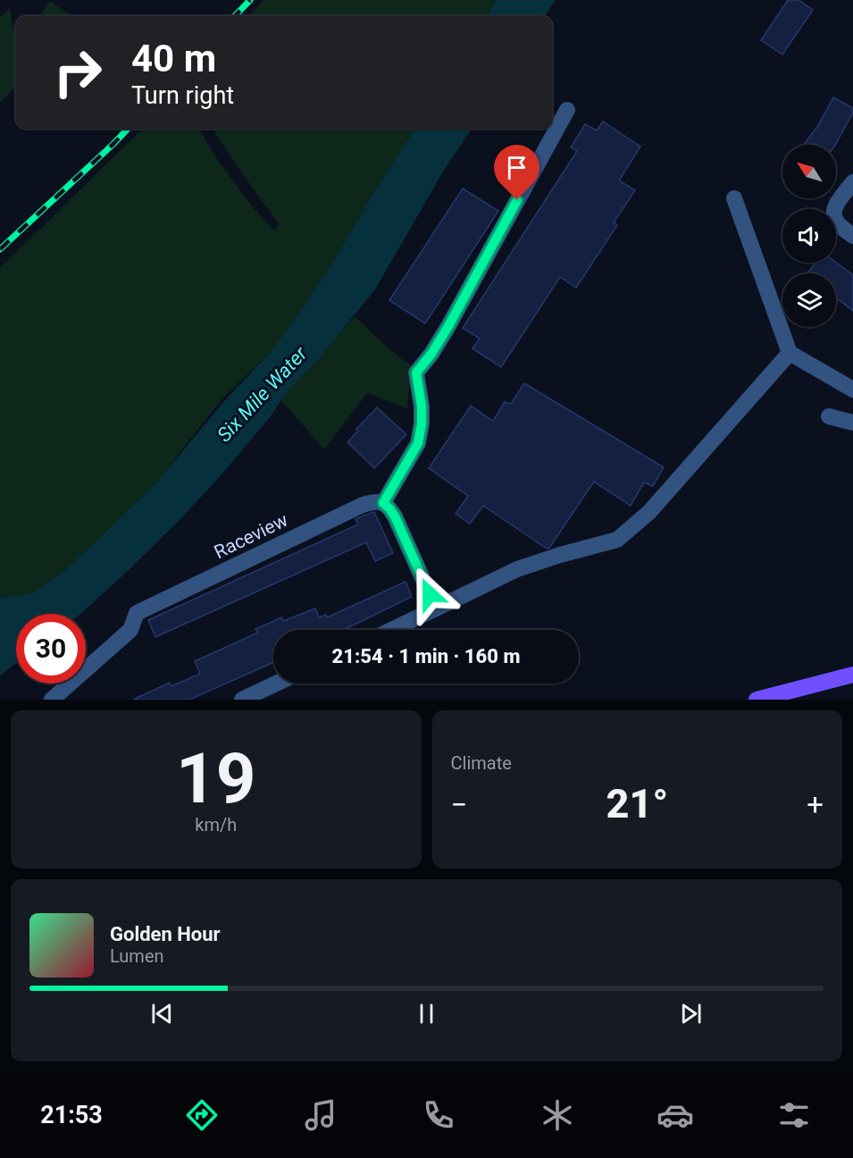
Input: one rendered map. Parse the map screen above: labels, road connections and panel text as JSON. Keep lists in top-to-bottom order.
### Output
{
  "streets": {
    "street": ["Raceview"]
  },
  "water": ["Six Mile Water"],
  "north": "top left",
  "page": {
    "turn": ["40 m", "Turn right"],
    "limit": "30",
    "trip": "21:54 · 1 min · 160 m",
    "tile": [
      ["19", "km/h"],
      "Climate"
    ],
    "heat": ["−", "21°", "+"],
    "song": ["Golden Hour", "Lumen"],
    "tabs": "21:53"
  }
}
